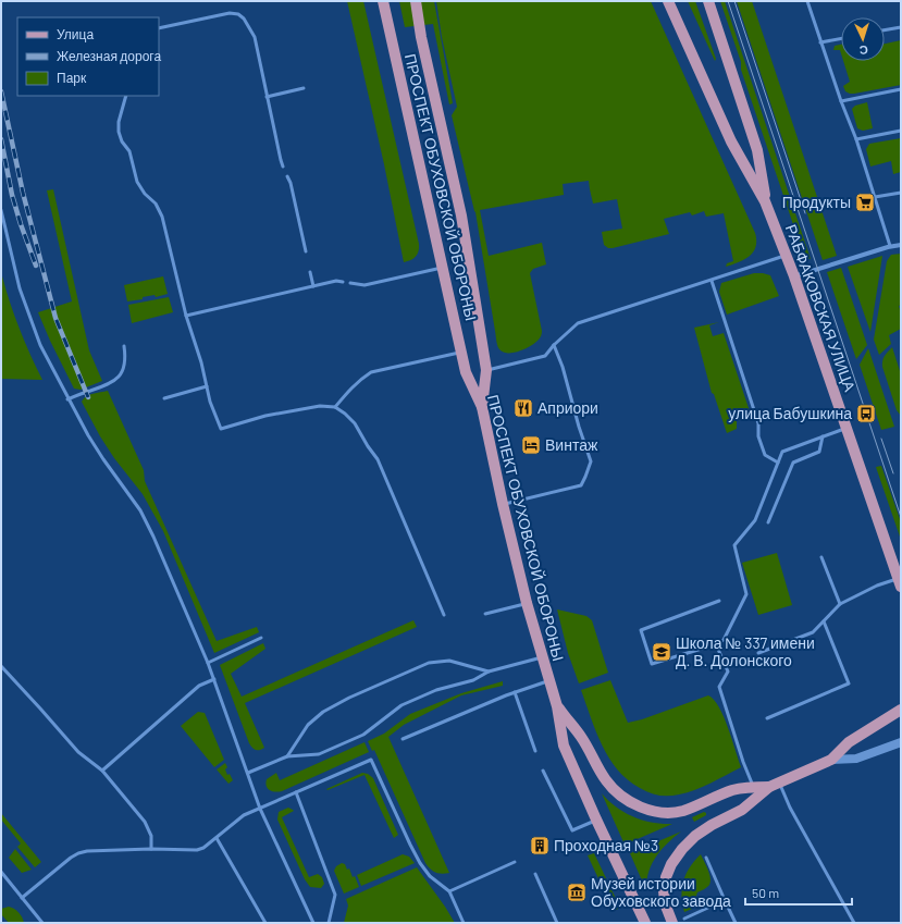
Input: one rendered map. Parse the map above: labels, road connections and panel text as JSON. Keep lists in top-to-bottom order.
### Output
{
  "streets": {
    "main road": ["ПРОСПЕКТ ОБУХОВСКОЙ ОБОРОНЫ", "РАБФАКОВСКАЯ УЛИЦА"]
  },
  "places": {
    "supermarket": ["Продукты"],
    "restaurant": ["Априори"],
    "bus stop": ["улица Бабушкина"],
    "hotel": ["Винтаж"],
    "school or university": ["Школа № 337 имени Д. В. Долонского"],
    "building": ["Проходная №3"],
    "museum": ["Музей истории Обуховского завода"]
  },
  "legend": ["Улица", "Железная дорога", "Парк"],
  "scale_bar": "50 m",
  "north": "bottom"
}
